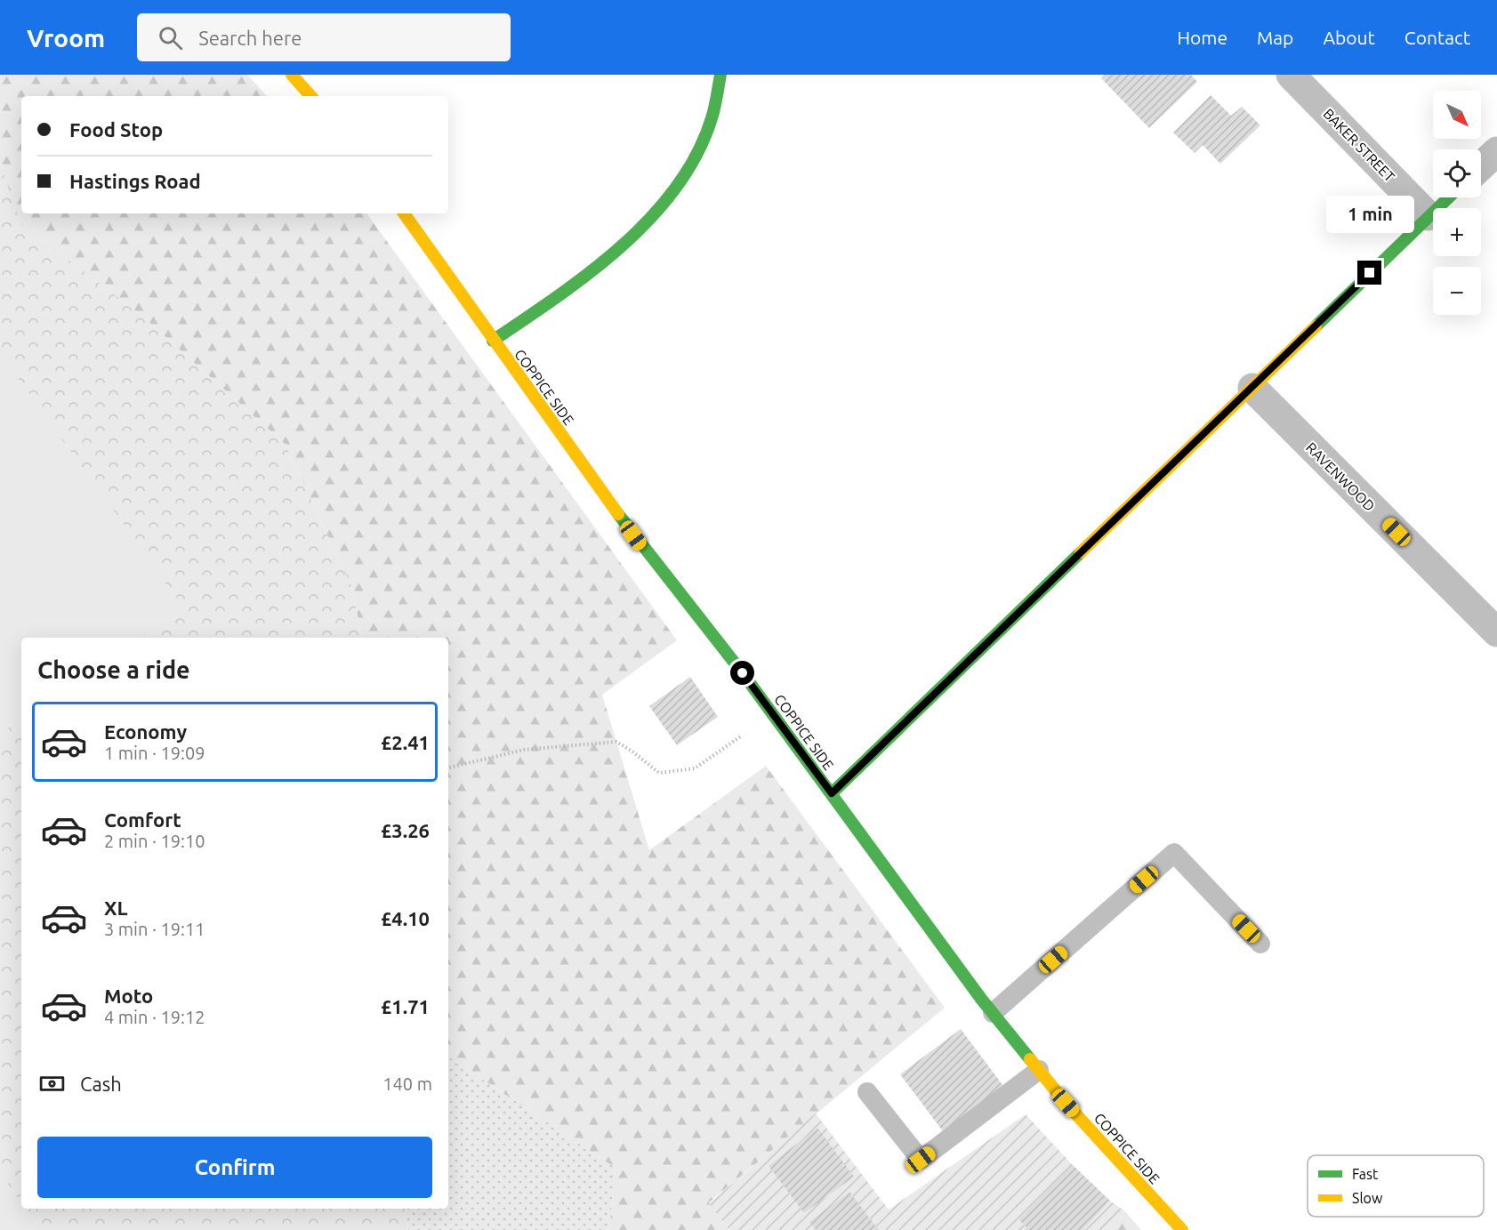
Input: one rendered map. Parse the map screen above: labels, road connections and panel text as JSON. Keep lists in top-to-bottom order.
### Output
{
  "streets": {
    "street": ["BAKER STREET", "COPPICE SIDE", "RAVENWOOD"]
  },
  "legend": ["Fast", "Slow"],
  "north": "bottom right",
  "page": {
    "header": "Vroom",
    "search": "Search here",
    "nav": [
      "Home",
      "Map",
      "About",
      "Contact"
    ],
    "map_buttons": ["+", "−"],
    "banner": ["Food Stop", "Hastings Road"],
    "bubble": "1 min",
    "heading": "Choose a ride",
    "list": [
      {
        "name": "Economy",
        "note": "1 min · 19:09",
        "value": "£2.41"
      },
      {
        "name": "Comfort",
        "note": "2 min · 19:10",
        "value": "£3.26"
      },
      {
        "name": "XL",
        "note": "3 min · 19:11",
        "value": "£4.10"
      },
      {
        "name": "Moto",
        "note": "4 min · 19:12",
        "value": "£1.71"
      }
    ],
    "pay": ["Cash", "140 m"],
    "buttons": "Confirm"
  }
}
